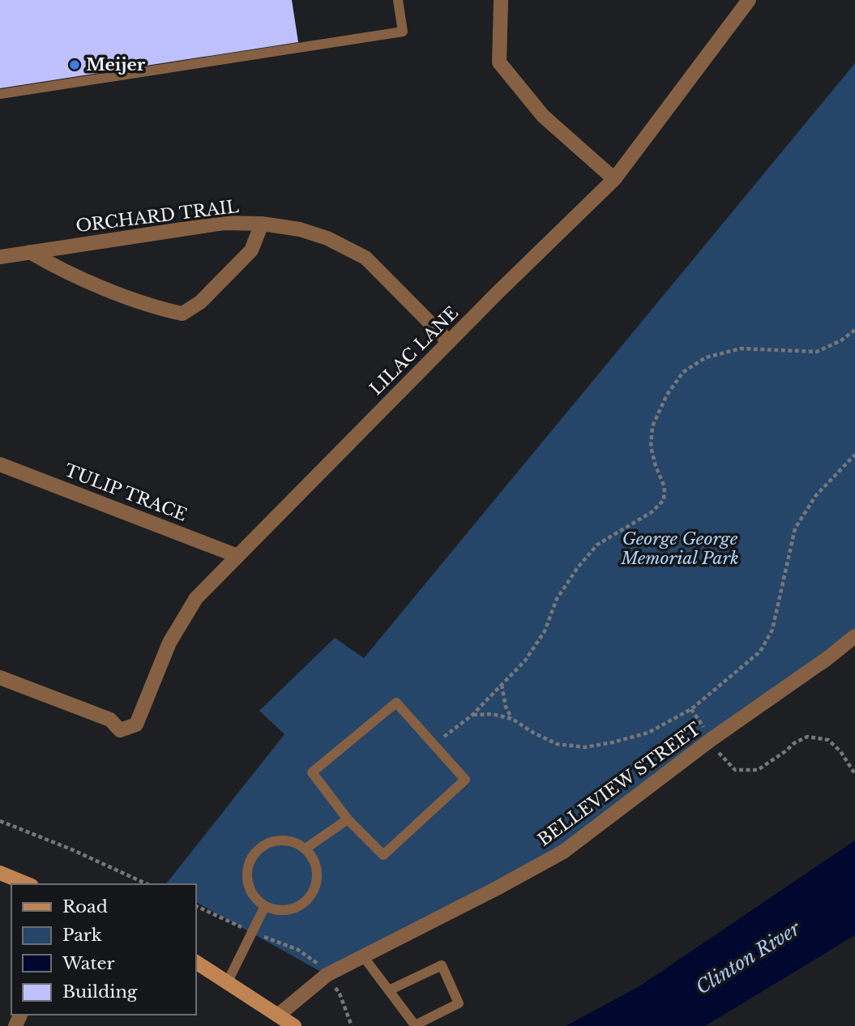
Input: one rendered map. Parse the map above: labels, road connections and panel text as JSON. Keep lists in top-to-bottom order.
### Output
{
  "streets": {
    "street": [
      "ORCHARD TRAIL",
      "LILAC LANE",
      "TULIP TRACE",
      "BELLEVIEW STREET"
    ]
  },
  "crossings": [
    ["ORCHARD TRAIL", "LILAC LANE"],
    ["LILAC LANE", "TULIP TRACE"]
  ],
  "water": ["Clinton River"],
  "parks": ["George George Memorial Park"],
  "places": ["Meijer"],
  "legend": [
    "Road",
    "Park",
    "Water",
    "Building"
  ]
}
